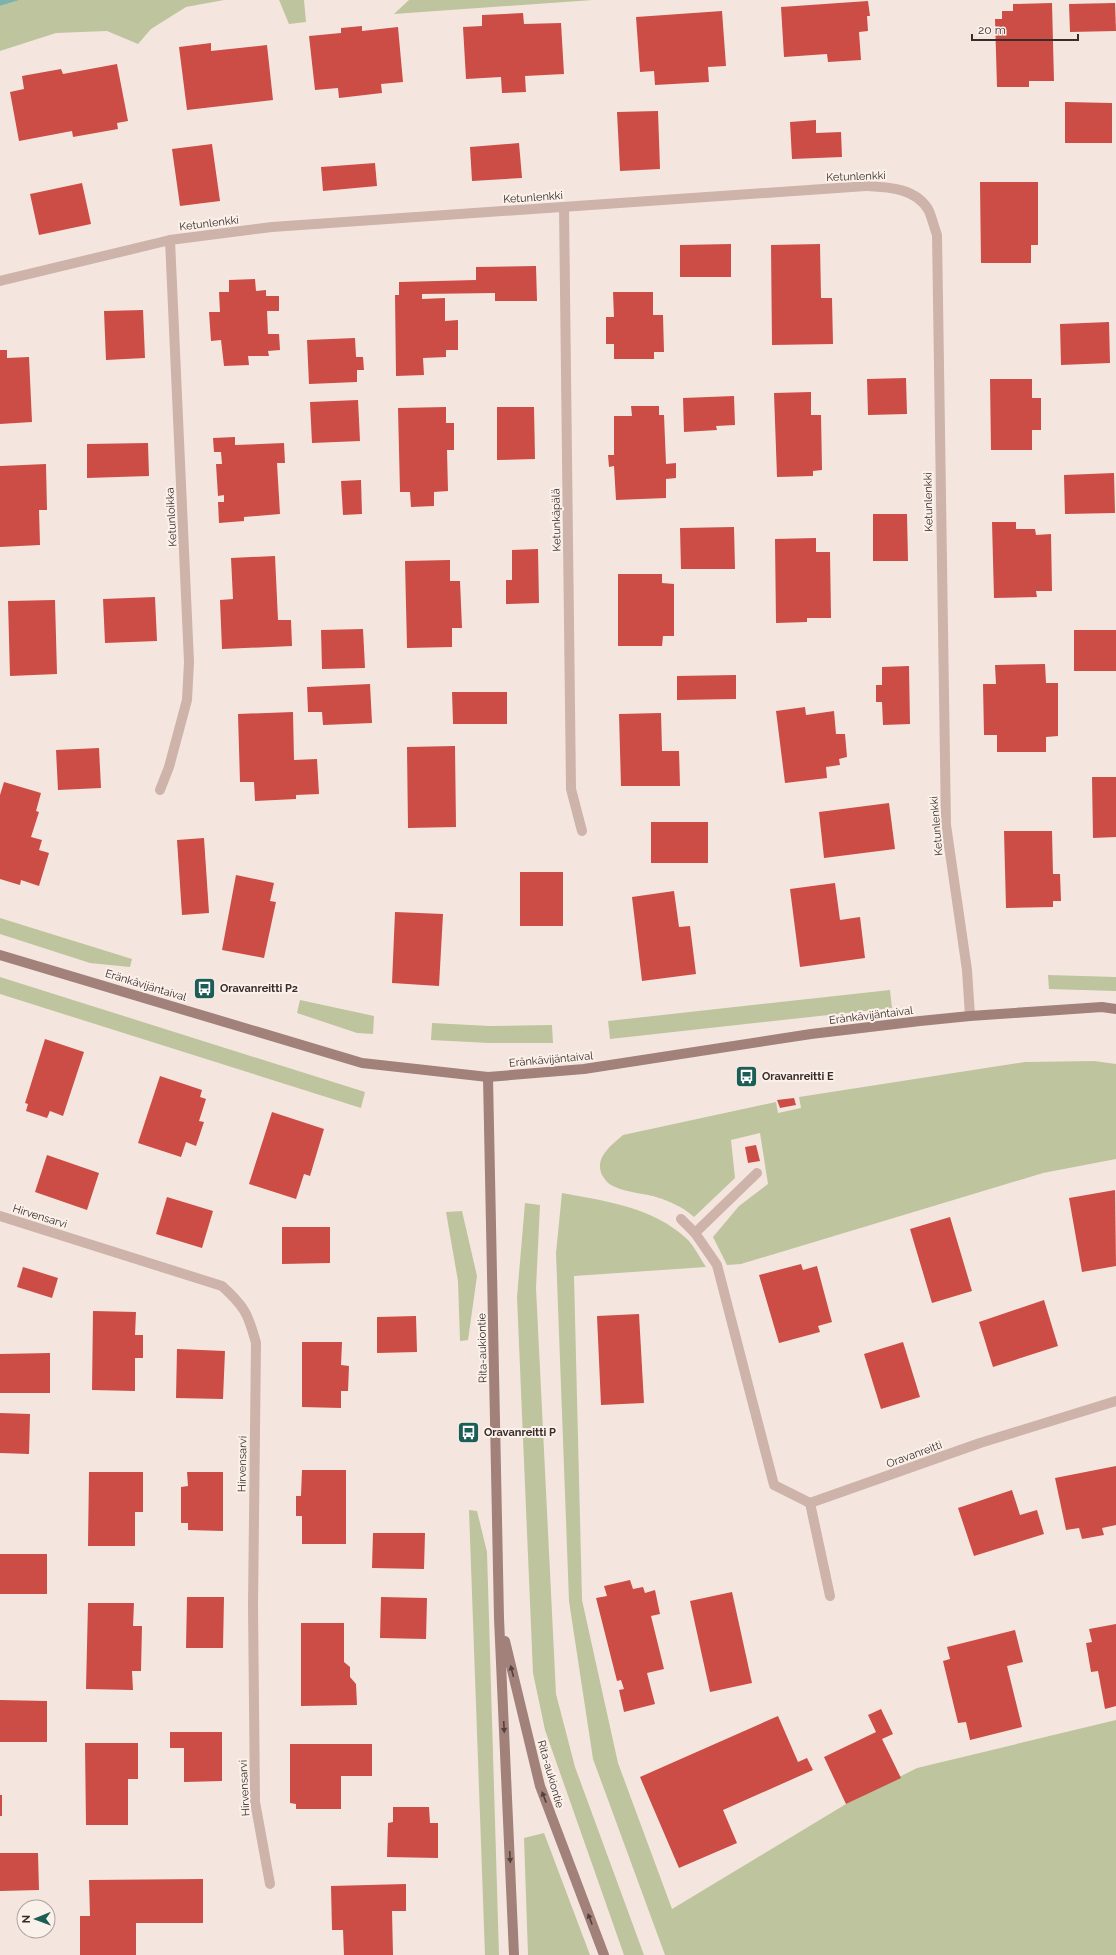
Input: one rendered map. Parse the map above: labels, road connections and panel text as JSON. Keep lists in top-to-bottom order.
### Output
{
  "streets": {
    "street": [
      "Ketunlenkki",
      "Ketunloikka",
      "Ketunkäpälä",
      "Eränkävijäntaival",
      "Hirvensarvi",
      "Rita-aukiontie",
      "Oravanreitti"
    ]
  },
  "crossings": [
    ["Ketunlenkki", "Ketunloikka"],
    ["Ketunlenkki", "Ketunkäpälä"],
    ["Ketunlenkki", "Eränkävijäntaival"],
    ["Eränkävijäntaival", "Rita-aukiontie"]
  ],
  "places": {
    "bus stop": ["Oravanreitti P2", "Oravanreitti E", "Oravanreitti P"]
  },
  "scale_bar": "20 m",
  "north": "left"
}
